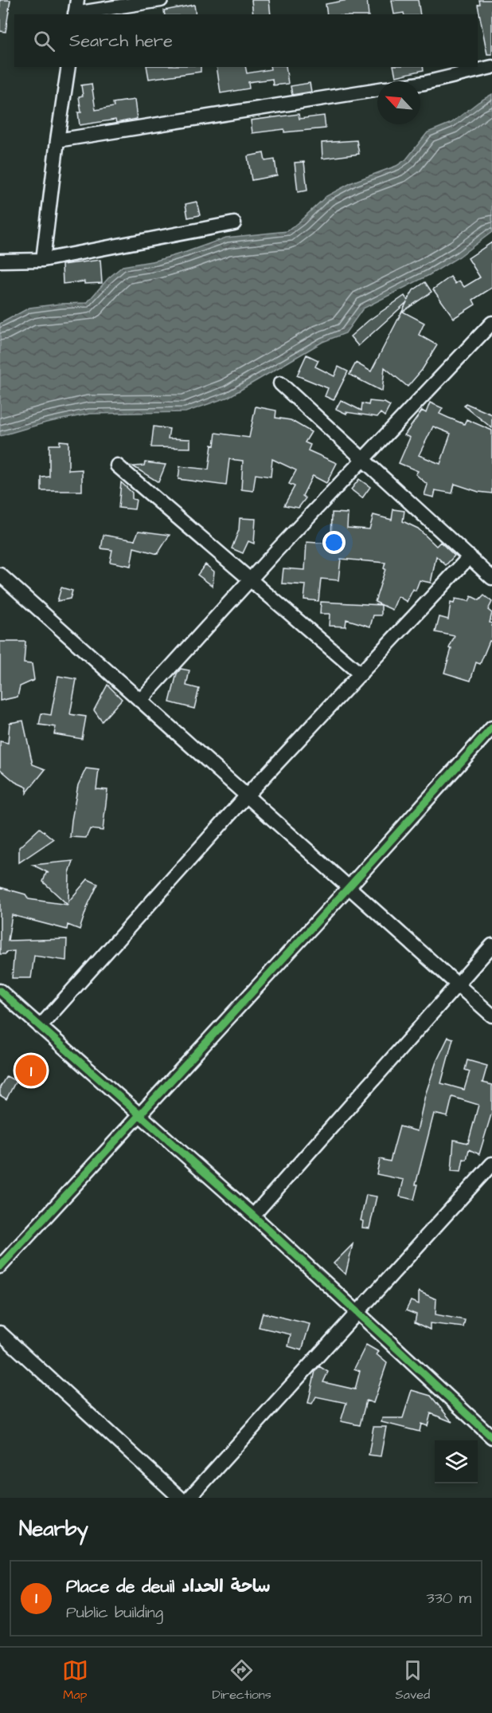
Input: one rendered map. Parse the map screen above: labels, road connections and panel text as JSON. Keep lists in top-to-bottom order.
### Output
{
  "north": "top left",
  "page": {
    "search": "Search here",
    "pins": "1",
    "heading": "Nearby",
    "list": [
      {
        "mark": "1",
        "name": "Place de deuil ساحة الحداد",
        "note": "Public building",
        "value": "330 m"
      }
    ],
    "nav": ["Map", "Directions", "Saved"]
  }
}
